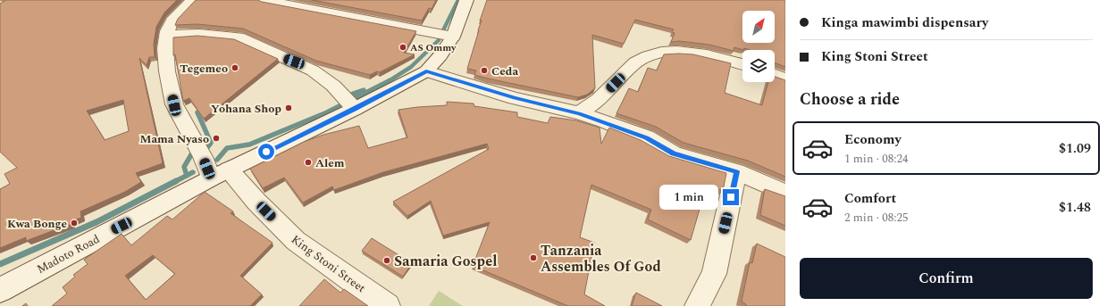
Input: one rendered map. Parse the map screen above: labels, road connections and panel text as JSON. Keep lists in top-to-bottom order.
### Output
{
  "streets": {
    "street": ["Madoto Road", "King Stoni Street"]
  },
  "crossings": [
    ["Madoto Road", "King Stoni Street"]
  ],
  "places": [
    "AS Ommy",
    "Tegemeo",
    "Ceda",
    "Yohana Shop",
    "Mama Nyaso",
    "Alem",
    "Kwa Bonge",
    "Tanzania Assembles Of God",
    "Samaria Gospel"
  ],
  "north": "top right",
  "page": {
    "banner": ["Kinga mawimbi dispensary", "King Stoni Street"],
    "heading": "Choose a ride",
    "list": [
      {
        "name": "Economy",
        "note": "1 min · 08:24",
        "value": "$1.09"
      },
      {
        "name": "Comfort",
        "note": "2 min · 08:25",
        "value": "$1.48"
      }
    ],
    "bubble": "1 min",
    "buttons": "Confirm"
  }
}
